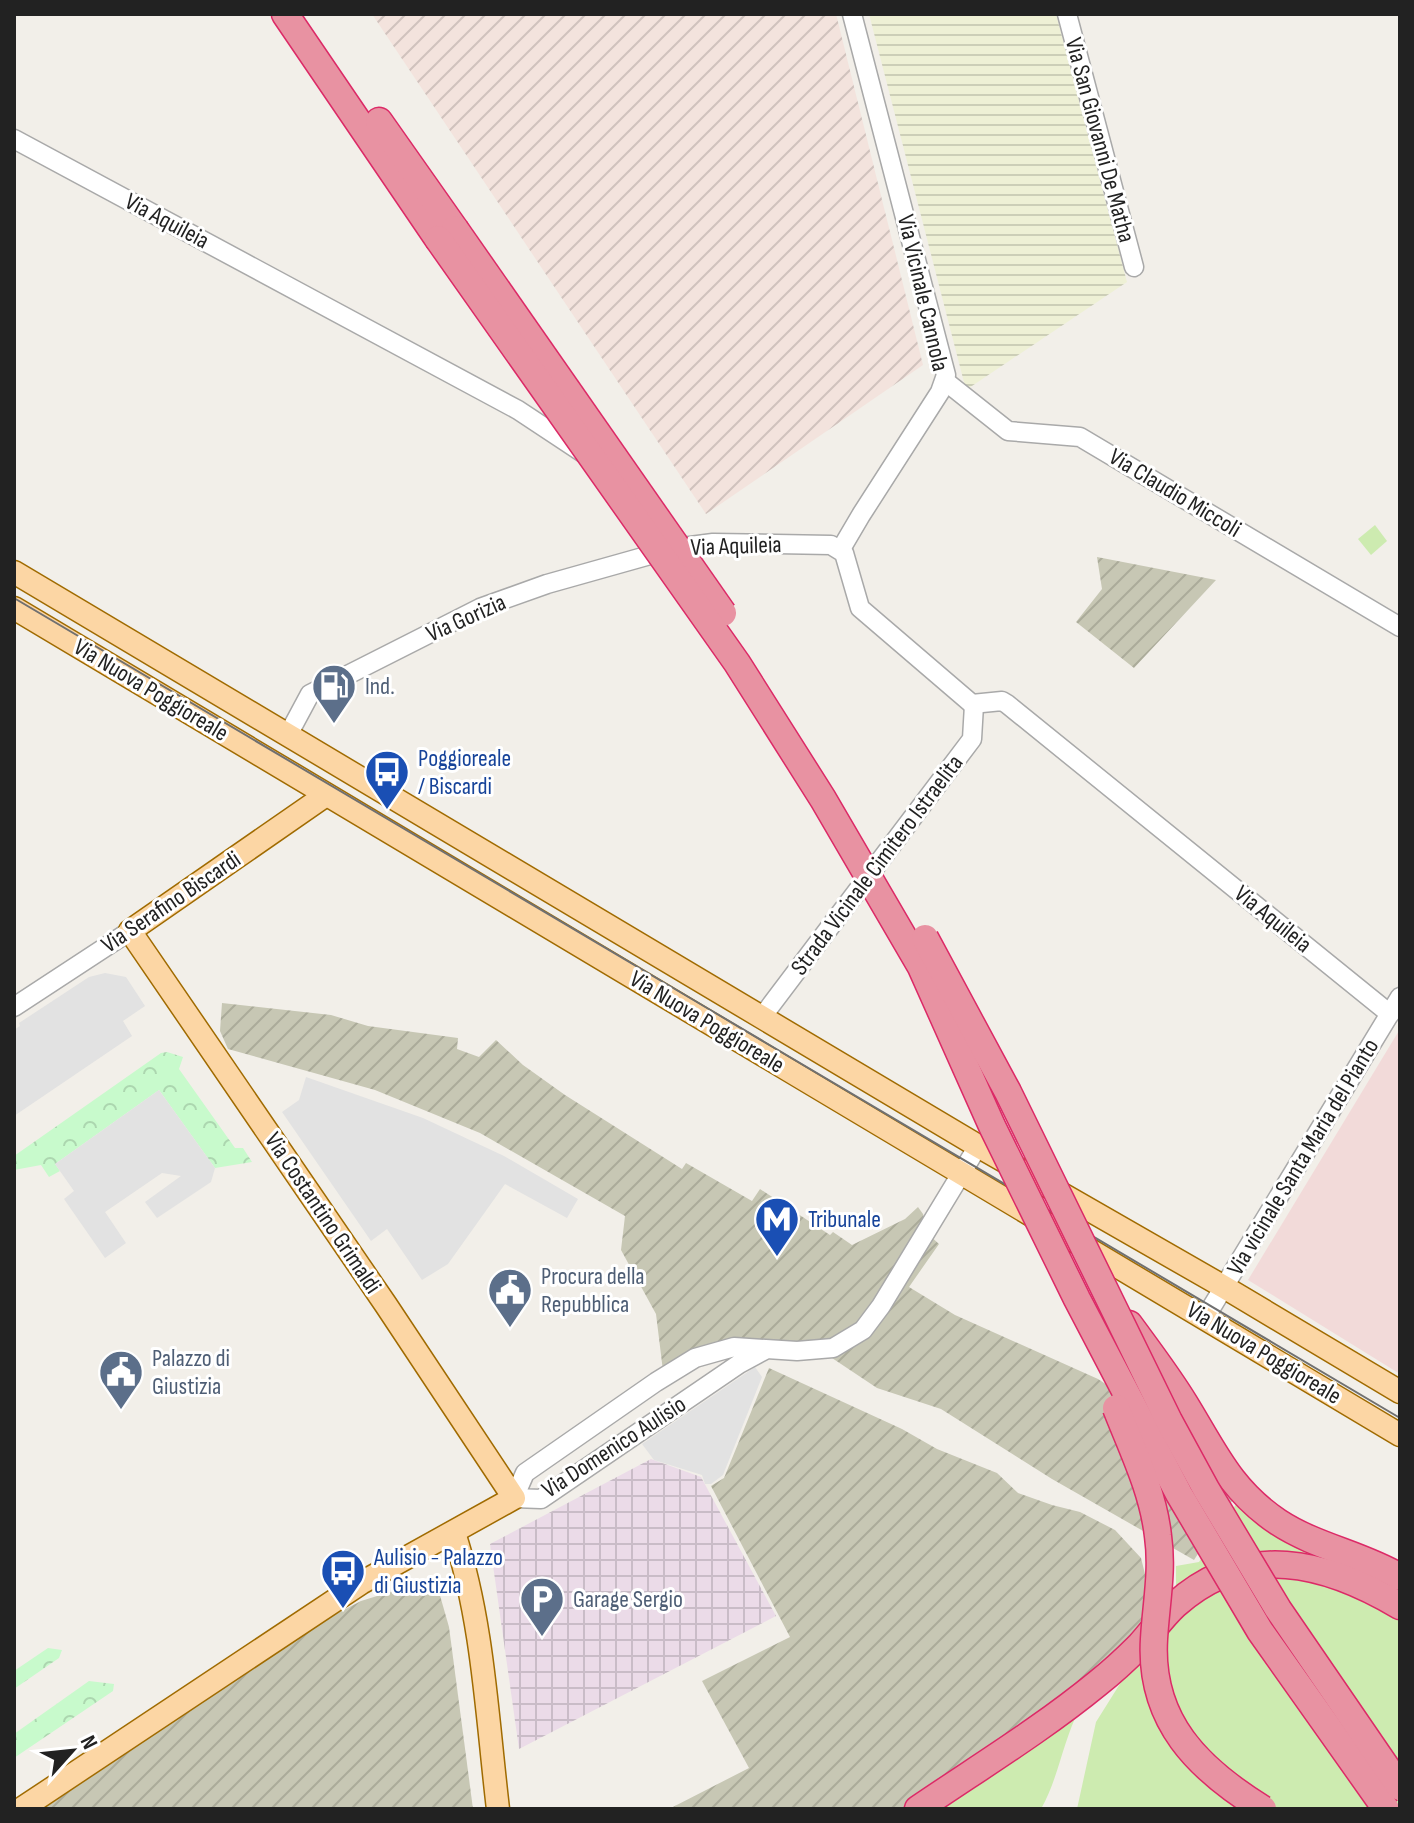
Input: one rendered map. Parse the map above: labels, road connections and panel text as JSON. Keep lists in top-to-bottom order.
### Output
{
  "streets": {
    "main road": ["Via Nuova Poggioreale", "Via Serafino Biscardi", "Via Costantino Grimaldi"],
    "street": [
      "Via San Giovanni De Matha",
      "Via Aquileia",
      "Via Vicinale Cannola",
      "Via Claudio Miccoli",
      "Via Gorizia",
      "Strada Vicinale Cimitero Istraelita",
      "Via vicinale Santa Maria del Pianto",
      "Via Domenico Aulisio"
    ]
  },
  "crossings": [
    ["Via Aquileia", "Via Vicinale Cannola"],
    ["Via Aquileia", "Via Gorizia"],
    ["Via Aquileia", "Strada Vicinale Cimitero Istraelita"],
    ["Via Aquileia", "Via vicinale Santa Maria del Pianto"],
    ["Via Vicinale Cannola", "Via Claudio Miccoli"],
    ["Via Gorizia", "Via Nuova Poggioreale"],
    ["Via Nuova Poggioreale", "Strada Vicinale Cimitero Istraelita"],
    ["Via Nuova Poggioreale", "Via Serafino Biscardi"],
    ["Via Nuova Poggioreale", "Via vicinale Santa Maria del Pianto"],
    ["Via Nuova Poggioreale", "Via Domenico Aulisio"],
    ["Via Serafino Biscardi", "Via Costantino Grimaldi"],
    ["Via Costantino Grimaldi", "Via Domenico Aulisio"]
  ],
  "places": {
    "fuel station": ["Ind."],
    "bus stop": ["Poggioreale / Biscardi", "Aulisio - Palazzo di Giustizia"],
    "metro station": ["Tribunale"],
    "public building": ["Procura della Repubblica", "Palazzo di Giustizia"],
    "parking": ["Garage Sergio"]
  },
  "north": "top right"
}
